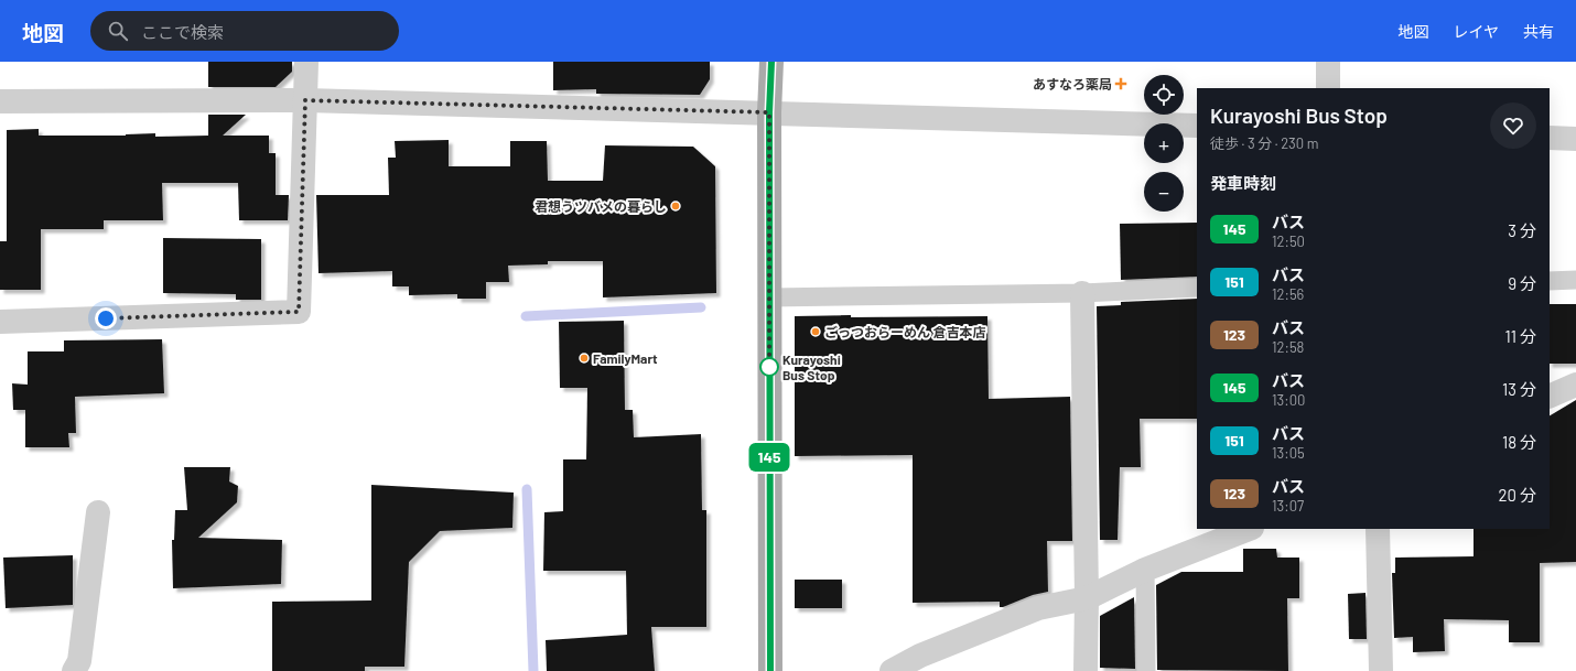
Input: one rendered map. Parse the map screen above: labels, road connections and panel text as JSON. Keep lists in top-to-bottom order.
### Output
{
  "places": {
    "health": ["あすなろ薬局"],
    "other": [
      "君想うツバメの暮らし",
      "ごっつおらーめん 倉吉本店",
      "FamilyMart",
      "Kurayoshi Bus Stop"
    ]
  },
  "lines": ["bus line 145"],
  "page": {
    "header": "地図",
    "search": "ここで検索",
    "nav": ["地図", "レイヤ", "共有"],
    "on_map": "145",
    "map_buttons": ["+", "−"],
    "heading": [
      ["Kurayoshi Bus Stop", "徒歩 · 3 分 · 230 m"],
      "発車時刻"
    ],
    "list": [
      {
        "mark": "145",
        "name": "バス",
        "note": "12:50",
        "value": "3 分"
      },
      {
        "mark": "151",
        "name": "バス",
        "note": "12:56",
        "value": "9 分"
      },
      {
        "mark": "123",
        "name": "バス",
        "note": "12:58",
        "value": "11 分"
      },
      {
        "mark": "145",
        "name": "バス",
        "note": "13:00",
        "value": "13 分"
      },
      {
        "mark": "151",
        "name": "バス",
        "note": "13:05",
        "value": "18 分"
      },
      {
        "mark": "123",
        "name": "バス",
        "note": "13:07",
        "value": "20 分"
      }
    ]
  }
}
